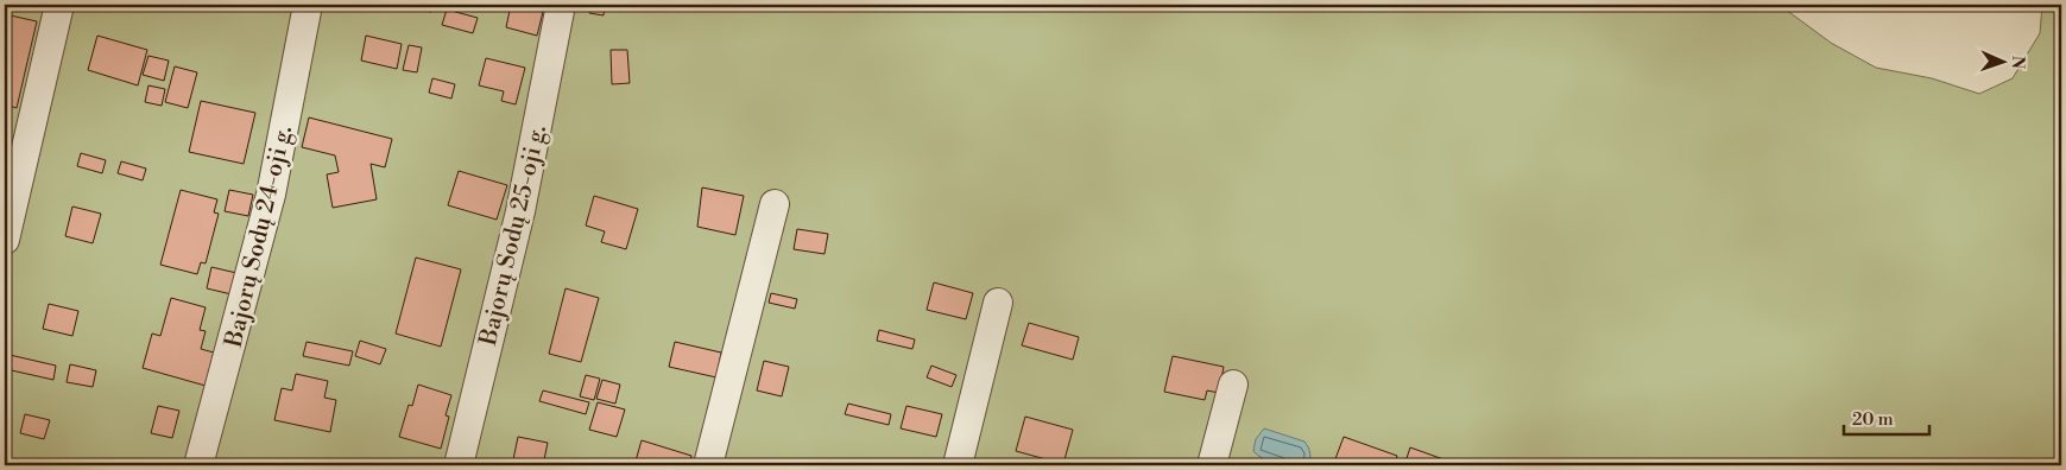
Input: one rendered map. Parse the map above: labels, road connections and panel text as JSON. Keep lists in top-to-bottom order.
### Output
{
  "streets": {
    "street": ["Bajorų Sodų 25-oji g.", "Bajorų Sodų 24-oji g."]
  },
  "scale_bar": "20 m",
  "north": "right"
}
